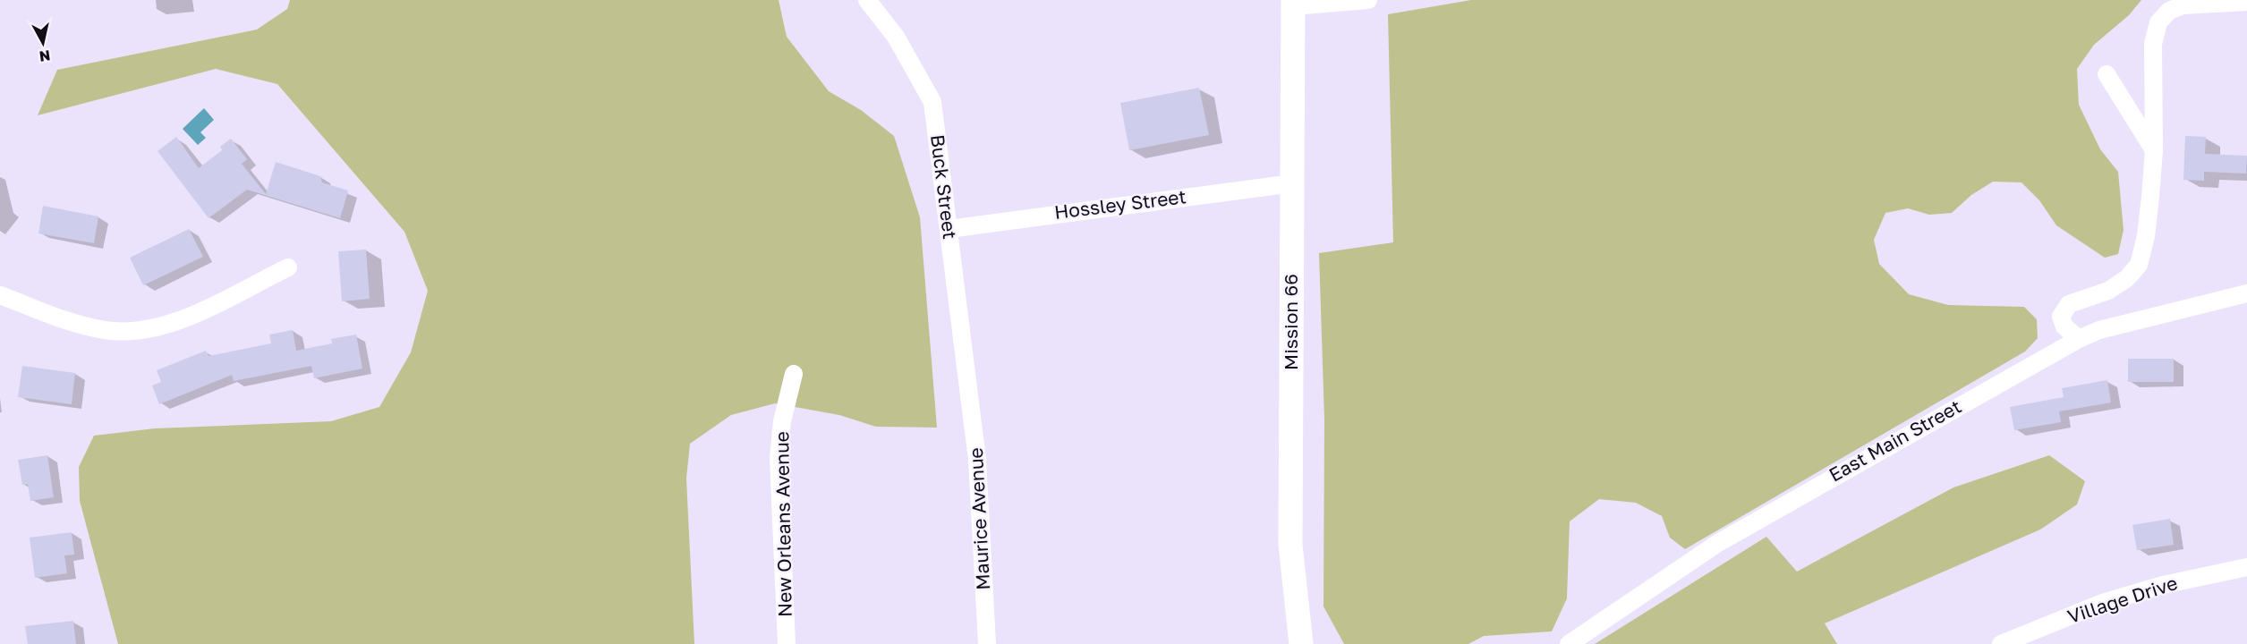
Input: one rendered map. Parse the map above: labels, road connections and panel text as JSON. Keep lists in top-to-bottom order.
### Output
{
  "streets": {
    "street": [
      "Buck Street",
      "Hossley Street",
      "Mission 66",
      "East Main Street",
      "Maurice Avenue",
      "New Orleans Avenue",
      "Village Drive"
    ]
  },
  "crossings": [
    ["Buck Street", "Hossley Street"],
    ["Buck Street", "Maurice Avenue"],
    ["Hossley Street", "Mission 66"]
  ],
  "north": "bottom"
}
